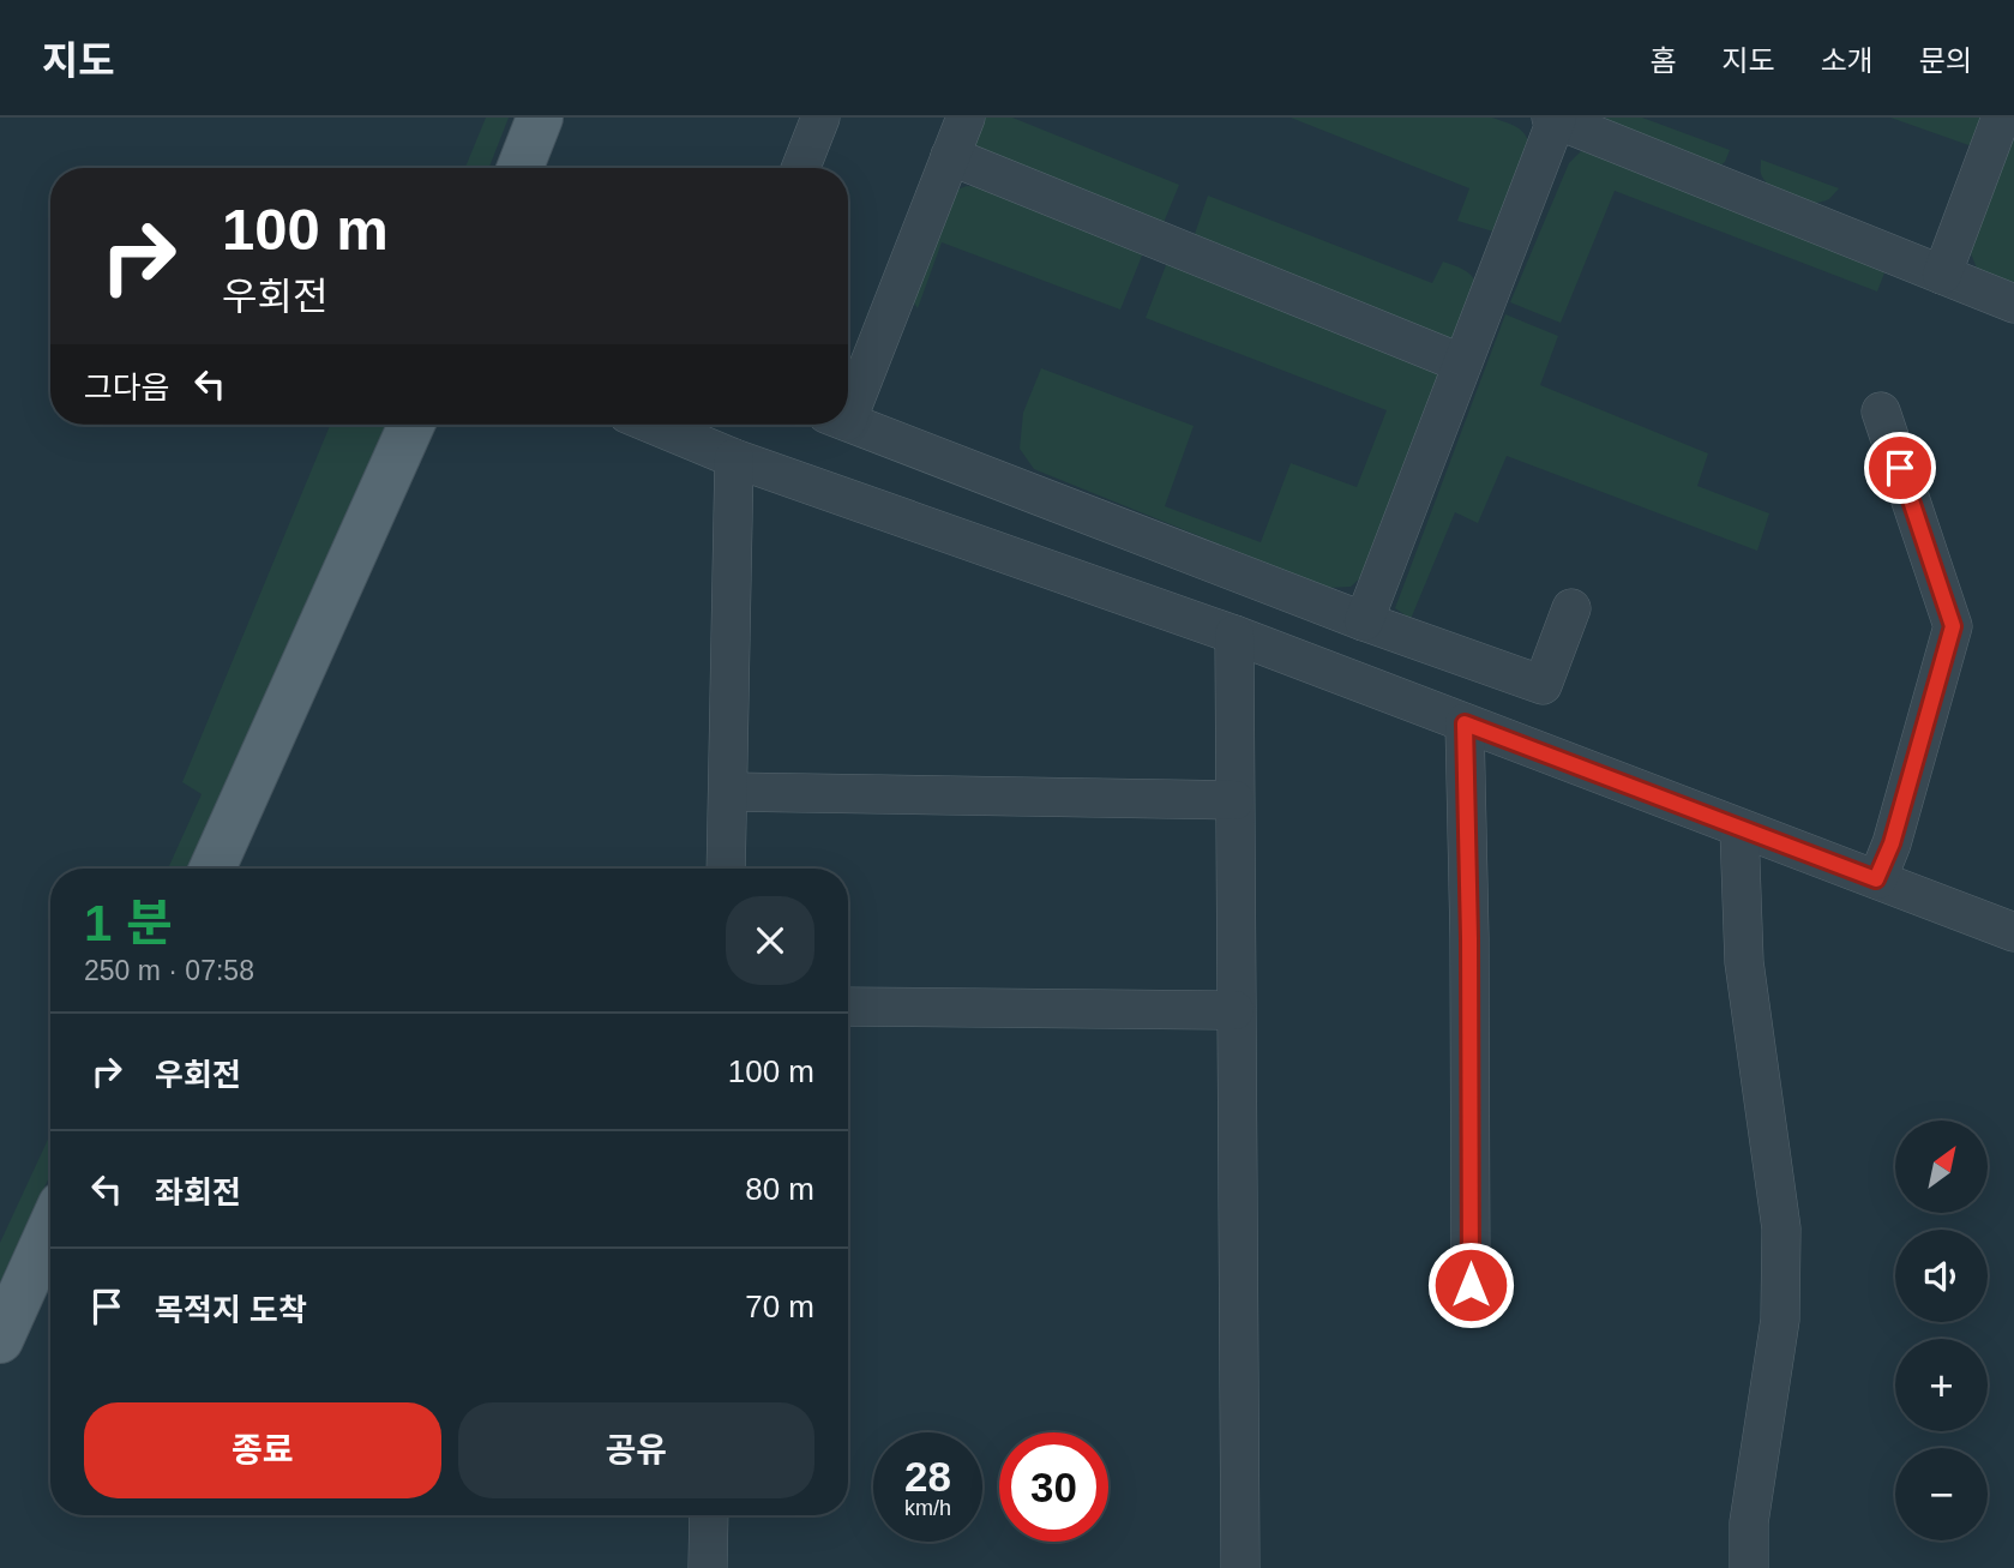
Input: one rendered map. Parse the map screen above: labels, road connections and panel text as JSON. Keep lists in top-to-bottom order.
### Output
{
  "north": "top right",
  "page": {
    "header": "지도",
    "nav": [
      "홈",
      "지도",
      "소개",
      "문의"
    ],
    "turn": ["100 m", "우회전"],
    "then": "그다음",
    "heading": ["1 분", "250 m · 07:58"],
    "list": [
      {
        "name": "우회전",
        "value": "100 m"
      },
      {
        "name": "좌회전",
        "value": "80 m"
      },
      {
        "name": "목적지 도착",
        "value": "70 m"
      }
    ],
    "map_buttons": ["+", "−"],
    "buttons": ["종료", "공유"],
    "speed": "28 km/h",
    "limit": "30"
  }
}
